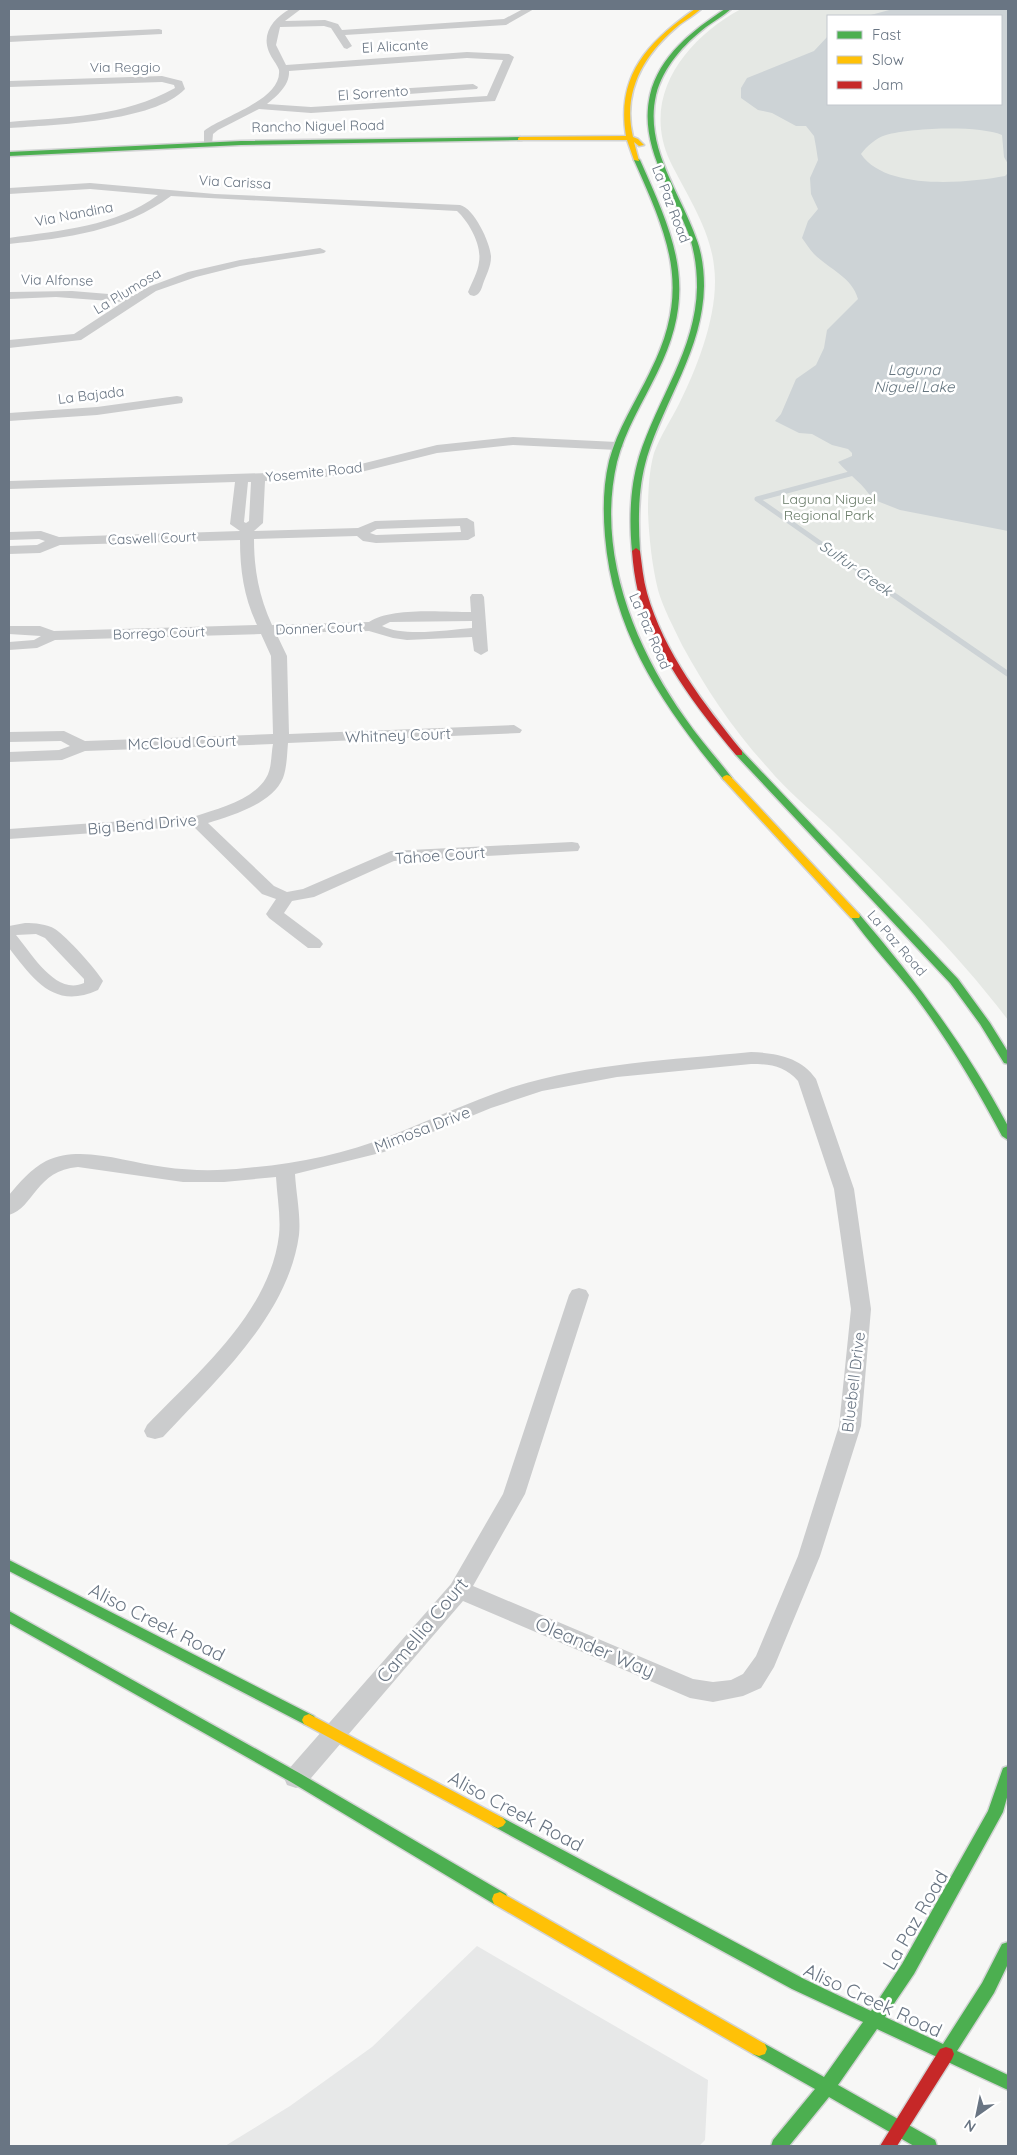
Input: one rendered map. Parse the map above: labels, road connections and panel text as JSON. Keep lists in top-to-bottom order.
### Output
{
  "streets": {
    "main road": ["Rancho Niguel Road", "La Paz Road", "Aliso Creek Road"],
    "street": [
      "El Alicante",
      "Via Reggio",
      "El Sorrento",
      "Via Carissa",
      "Via Nandina",
      "Via Alfonse",
      "La Plumosa",
      "La Bajada",
      "Yosemite Road",
      "Caswell Court",
      "Donner Court",
      "Borrego Court",
      "Whitney Court",
      "McCloud Court",
      "Big Bend Drive",
      "Tahoe Court",
      "Mimosa Drive",
      "Bluebell Drive",
      "Camellia Court",
      "Oleander Way"
    ]
  },
  "crossings": [
    ["El Alicante", "El Sorrento"],
    ["Rancho Niguel Road", "La Paz Road"],
    ["Via Carissa", "Via Nandina"],
    ["La Paz Road", "Yosemite Road"],
    ["La Paz Road", "Aliso Creek Road"],
    ["Via Alfonse", "La Plumosa"],
    ["Yosemite Road", "Big Bend Drive"],
    ["Caswell Court", "Big Bend Drive"],
    ["Donner Court", "Borrego Court"],
    ["Donner Court", "Big Bend Drive"],
    ["Borrego Court", "Big Bend Drive"],
    ["Whitney Court", "McCloud Court"],
    ["Whitney Court", "Big Bend Drive"],
    ["McCloud Court", "Big Bend Drive"],
    ["Mimosa Drive", "Bluebell Drive"],
    ["Bluebell Drive", "Oleander Way"],
    ["Aliso Creek Road", "Camellia Court"],
    ["Camellia Court", "Oleander Way"]
  ],
  "water": ["Laguna Niguel Lake", "Sulfur Creek"],
  "parks": ["Laguna Niguel Regional Park"],
  "legend": ["Fast", "Slow", "Jam"],
  "north": "bottom left"
}
